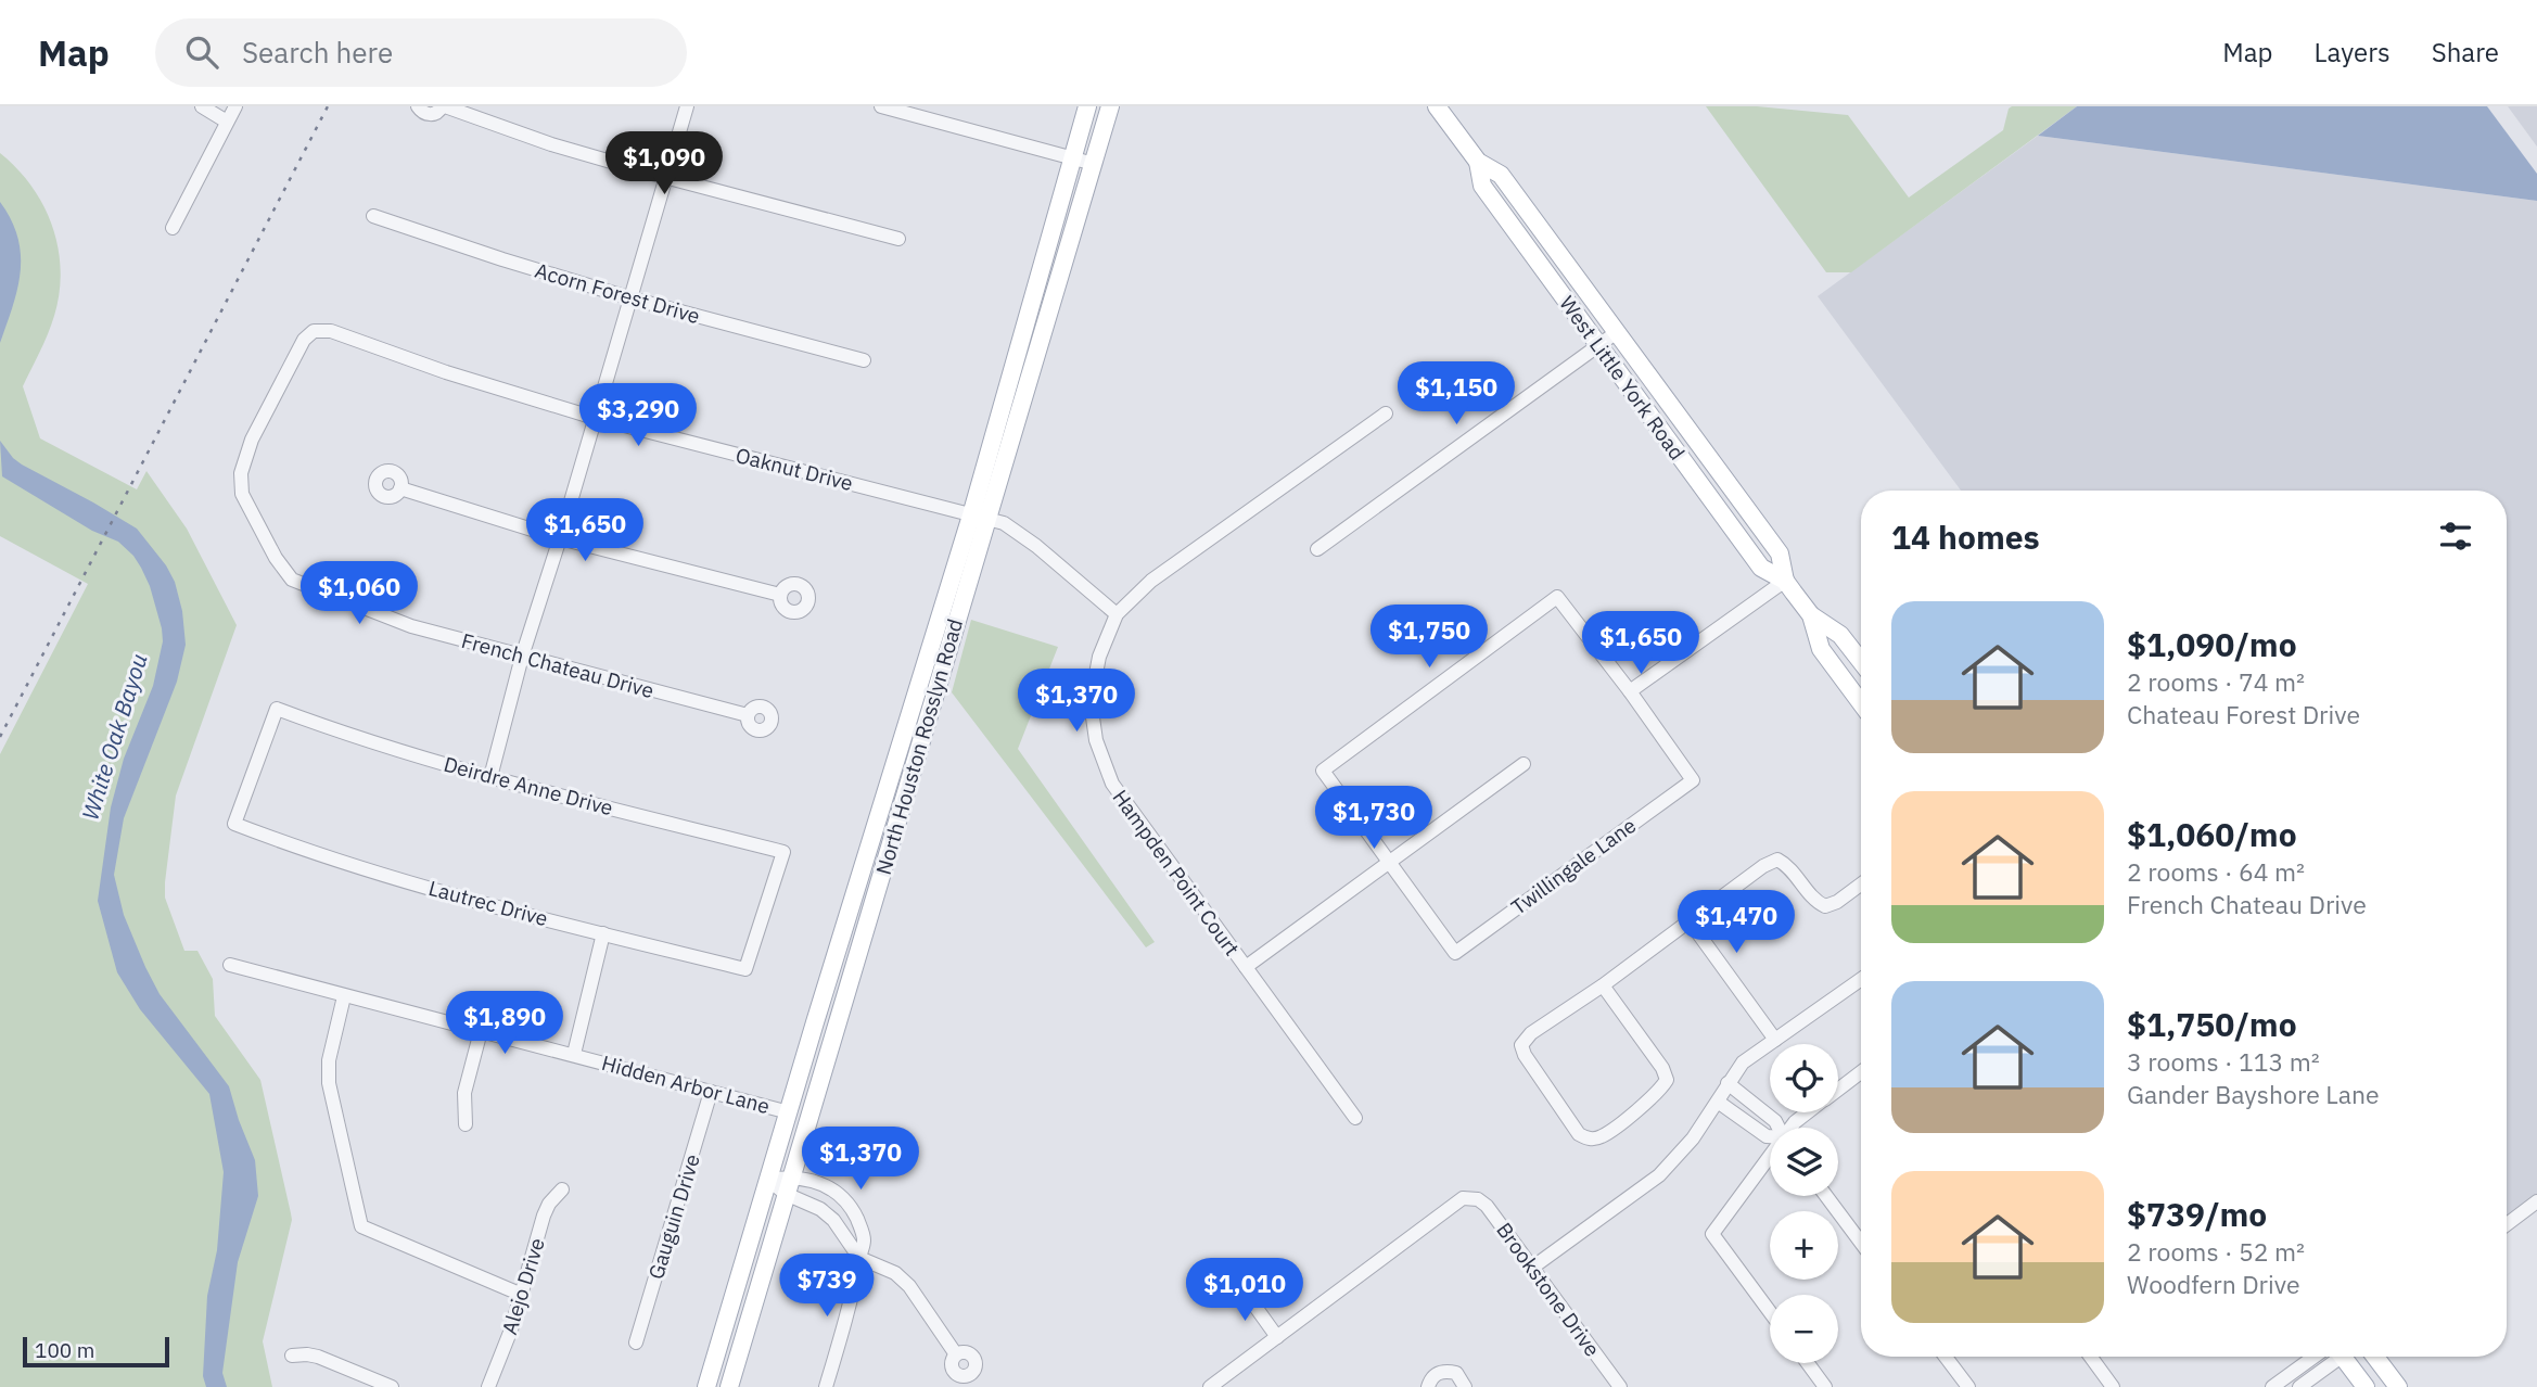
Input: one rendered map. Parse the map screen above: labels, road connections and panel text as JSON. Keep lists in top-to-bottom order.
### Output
{
  "streets": {
    "main road": ["West Little York Road", "North Houston Rosslyn Road"],
    "street": [
      "Acorn Forest Drive",
      "Oaknut Drive",
      "French Chateau Drive",
      "Deirdre Anne Drive",
      "Twillingale Lane",
      "Hampden Point Court",
      "Lautrec Drive",
      "Hidden Arbor Lane",
      "Gauguin Drive",
      "Alejo Drive",
      "Brookstone Drive"
    ]
  },
  "crossings": [
    ["Oaknut Drive", "French Chateau Drive"],
    ["Oaknut Drive", "North Houston Rosslyn Road"],
    ["Oaknut Drive", "Hampden Point Court"],
    ["North Houston Rosslyn Road", "Hidden Arbor Lane"],
    ["Deirdre Anne Drive", "Lautrec Drive"],
    ["Hidden Arbor Lane", "Gauguin Drive"]
  ],
  "water": ["White Oak Bayou"],
  "scale_bar": "100 m",
  "page": {
    "header": "Map",
    "search": "Search here",
    "nav": ["Map", "Layers", "Share"],
    "price": [
      "$1,090",
      "$1,150",
      "$3,290",
      "$1,650",
      "$1,060",
      "$1,750",
      "$1,650",
      "$1,370",
      "$1,730",
      "$1,470",
      "$1,890",
      "$1,370",
      "$739",
      "$1,010"
    ],
    "heading": "14 homes",
    "list": [
      {
        "name": "$1,090/mo",
        "note": "2 rooms · 74 m² · Chateau Forest Drive"
      },
      {
        "name": "$1,060/mo",
        "note": "2 rooms · 64 m² · French Chateau Drive"
      },
      {
        "name": "$1,750/mo",
        "note": "3 rooms · 113 m² · Gander Bayshore Lane"
      },
      {
        "name": "$739/mo",
        "note": "2 rooms · 52 m² · Woodfern Drive"
      }
    ],
    "map_buttons": ["+", "−"],
    "scale": "100 m"
  }
}
